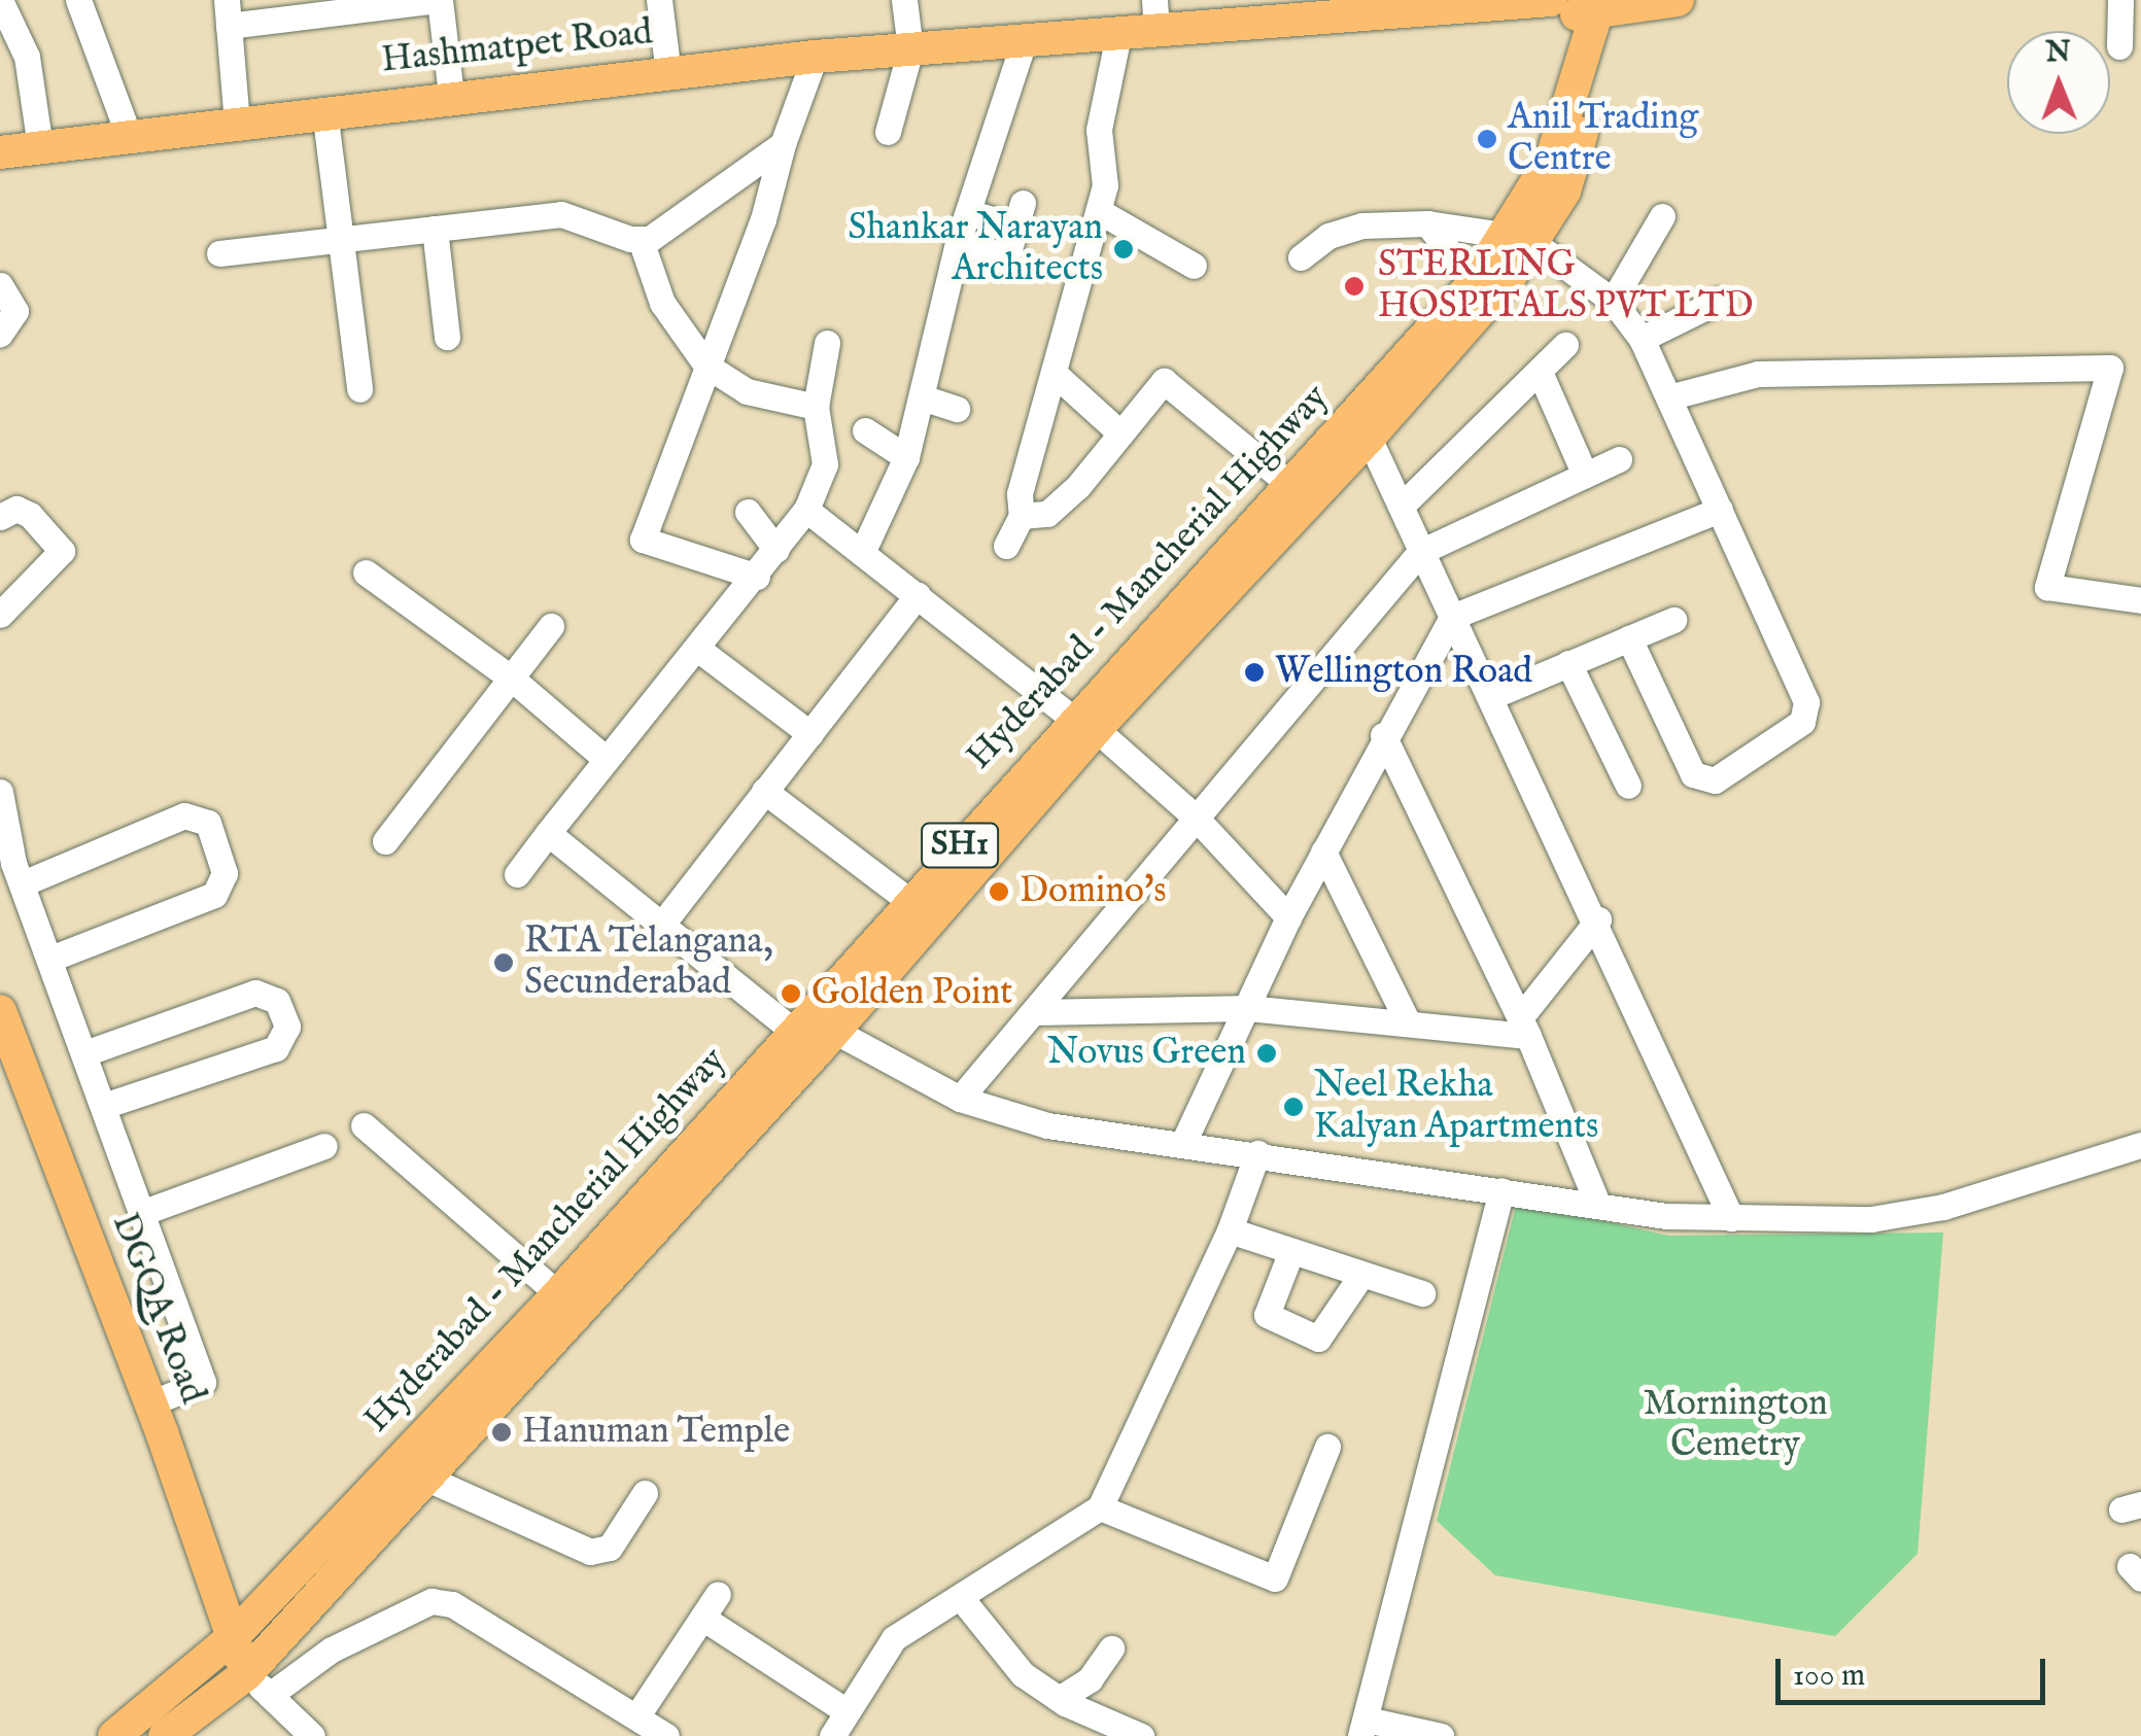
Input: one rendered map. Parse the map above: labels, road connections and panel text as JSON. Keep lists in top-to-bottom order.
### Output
{
  "streets": {
    "main road": [
      "Hashmatpet Road",
      "Hyderabad - Mancherial Highway",
      "SH1",
      "DGQA Road"
    ]
  },
  "crossings": [
    ["Hashmatpet Road", "Hyderabad - Mancherial Highway"],
    ["Hyderabad - Mancherial Highway", "DGQA Road"]
  ],
  "parks": ["Mornington Cemetry"],
  "places": [
    "Anil Trading Centre",
    "Shankar Narayan Architects",
    "STERLING HOSPITALS PVT LTD",
    "Wellington Road",
    "Domino's",
    "RTA Telangana, Secunderabad",
    "Golden Point",
    "Novus Green",
    "Neel Rekha Kalyan Apartments",
    "Hanuman Temple"
  ],
  "scale_bar": "100 m",
  "north": "top"
}
